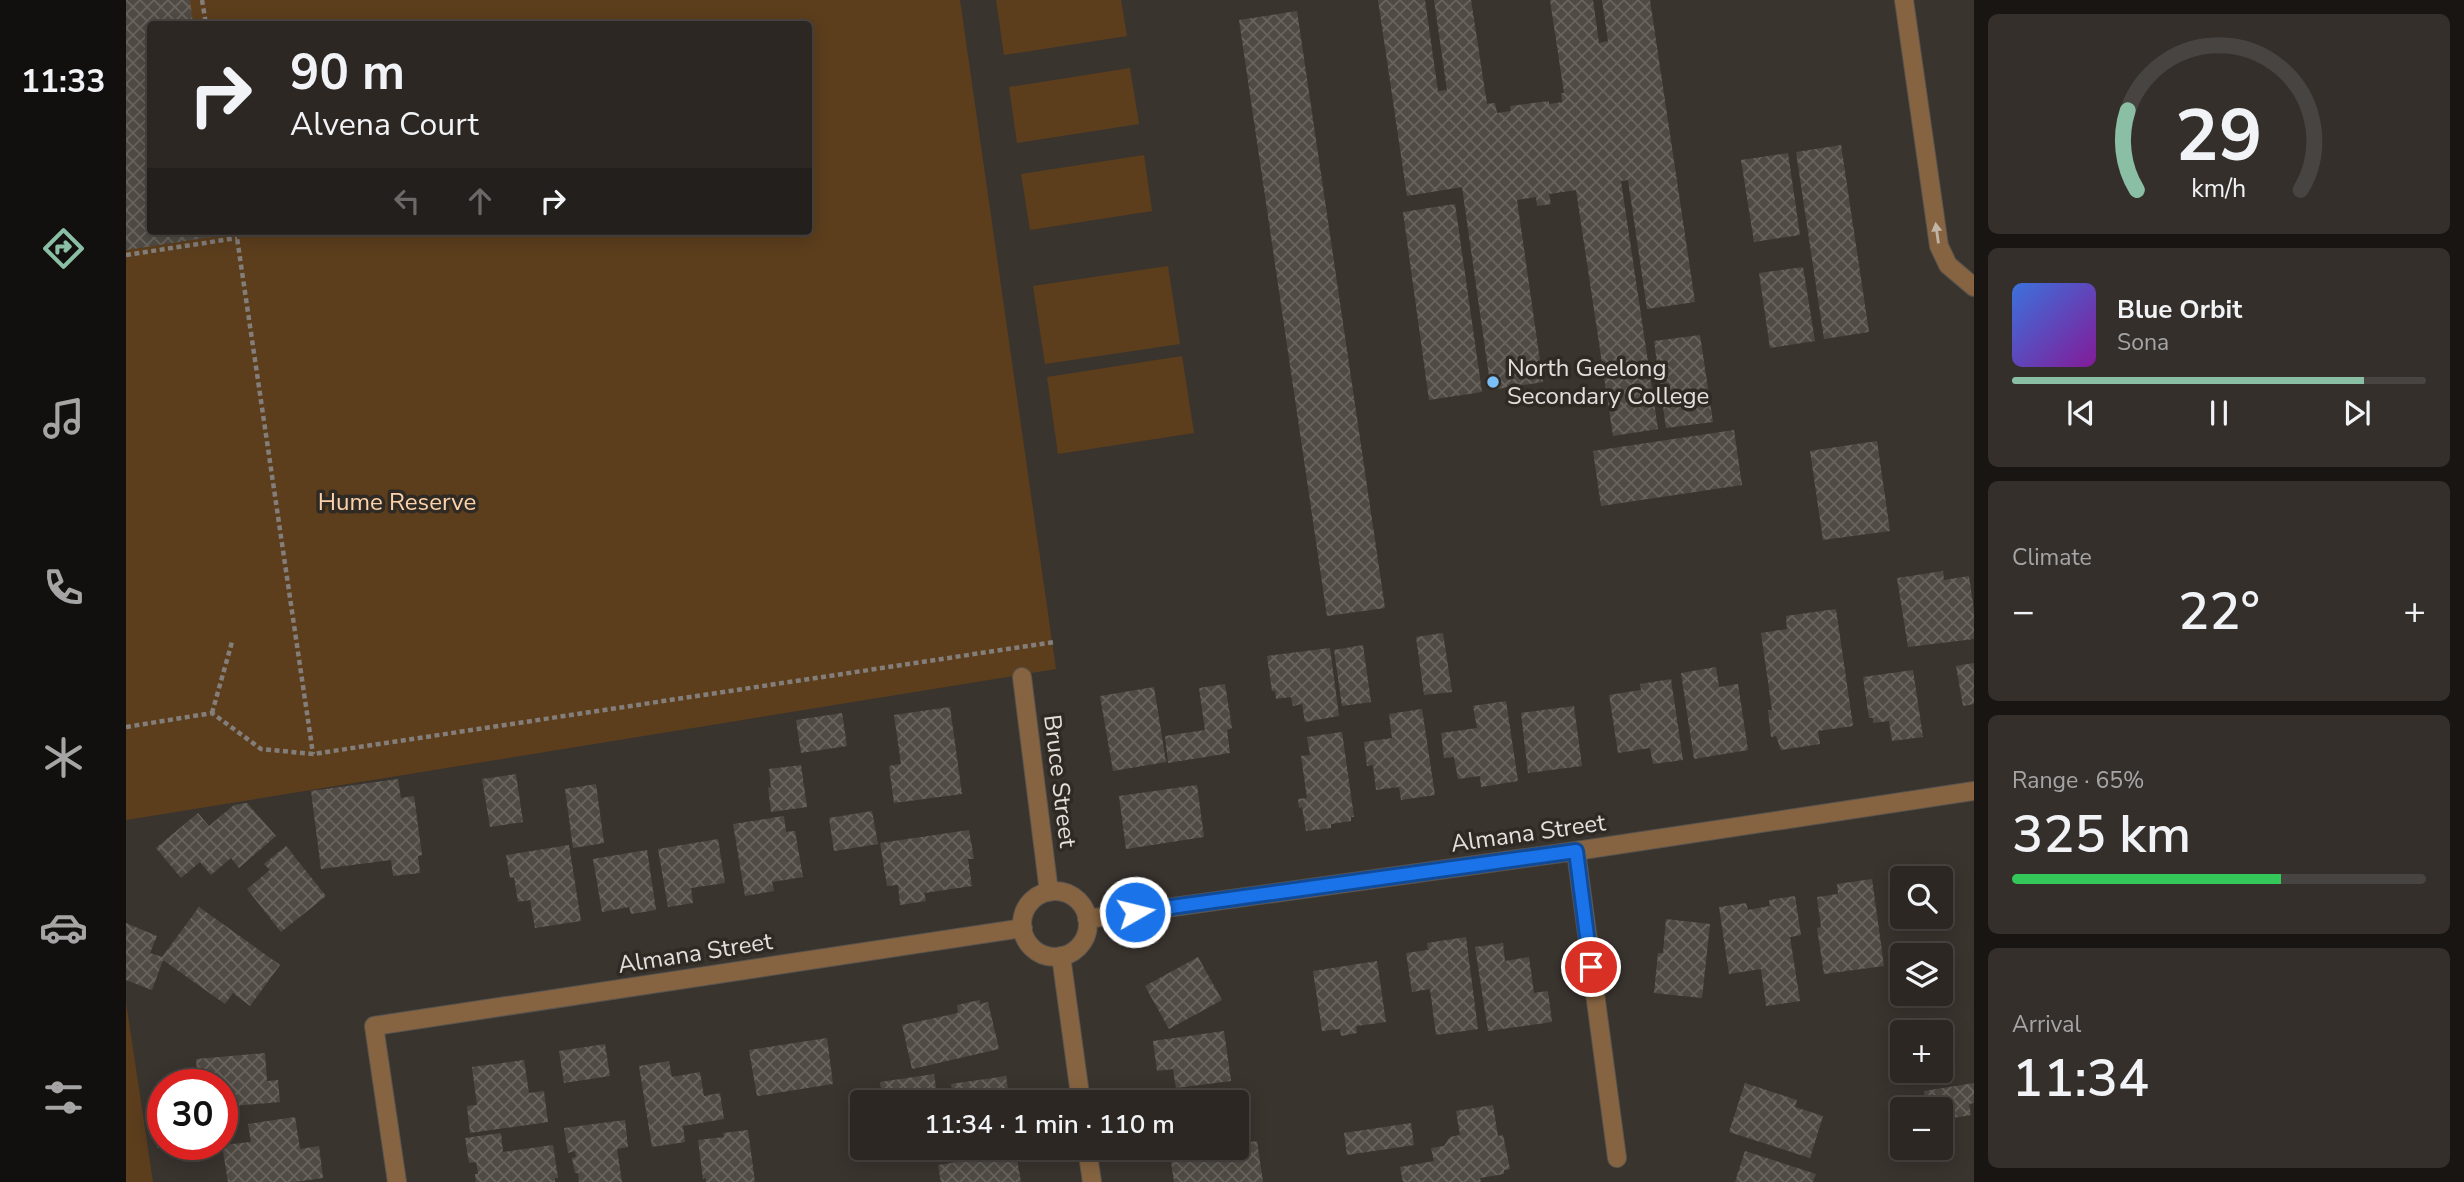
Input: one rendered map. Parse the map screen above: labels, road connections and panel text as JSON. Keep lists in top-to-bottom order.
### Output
{
  "streets": {
    "street": ["Bruce Street", "Almana Street"]
  },
  "crossings": [
    ["Bruce Street", "Almana Street"]
  ],
  "parks": ["Hume Reserve"],
  "places": ["North Geelong Secondary College"],
  "page": {
    "tabs": "11:33",
    "turn": ["90 m", "Alvena Court"],
    "song": ["Blue Orbit", "Sona"],
    "tile": [
      "Climate",
      ["Range · 65%", "325 km"],
      ["Arrival", "11:34"]
    ],
    "heat": ["−", "22°", "+"],
    "map_buttons": ["+", "−"],
    "limit": "30",
    "trip": "11:34 · 1 min · 110 m",
    "gauge": ["29", "km/h"]
  }
}
